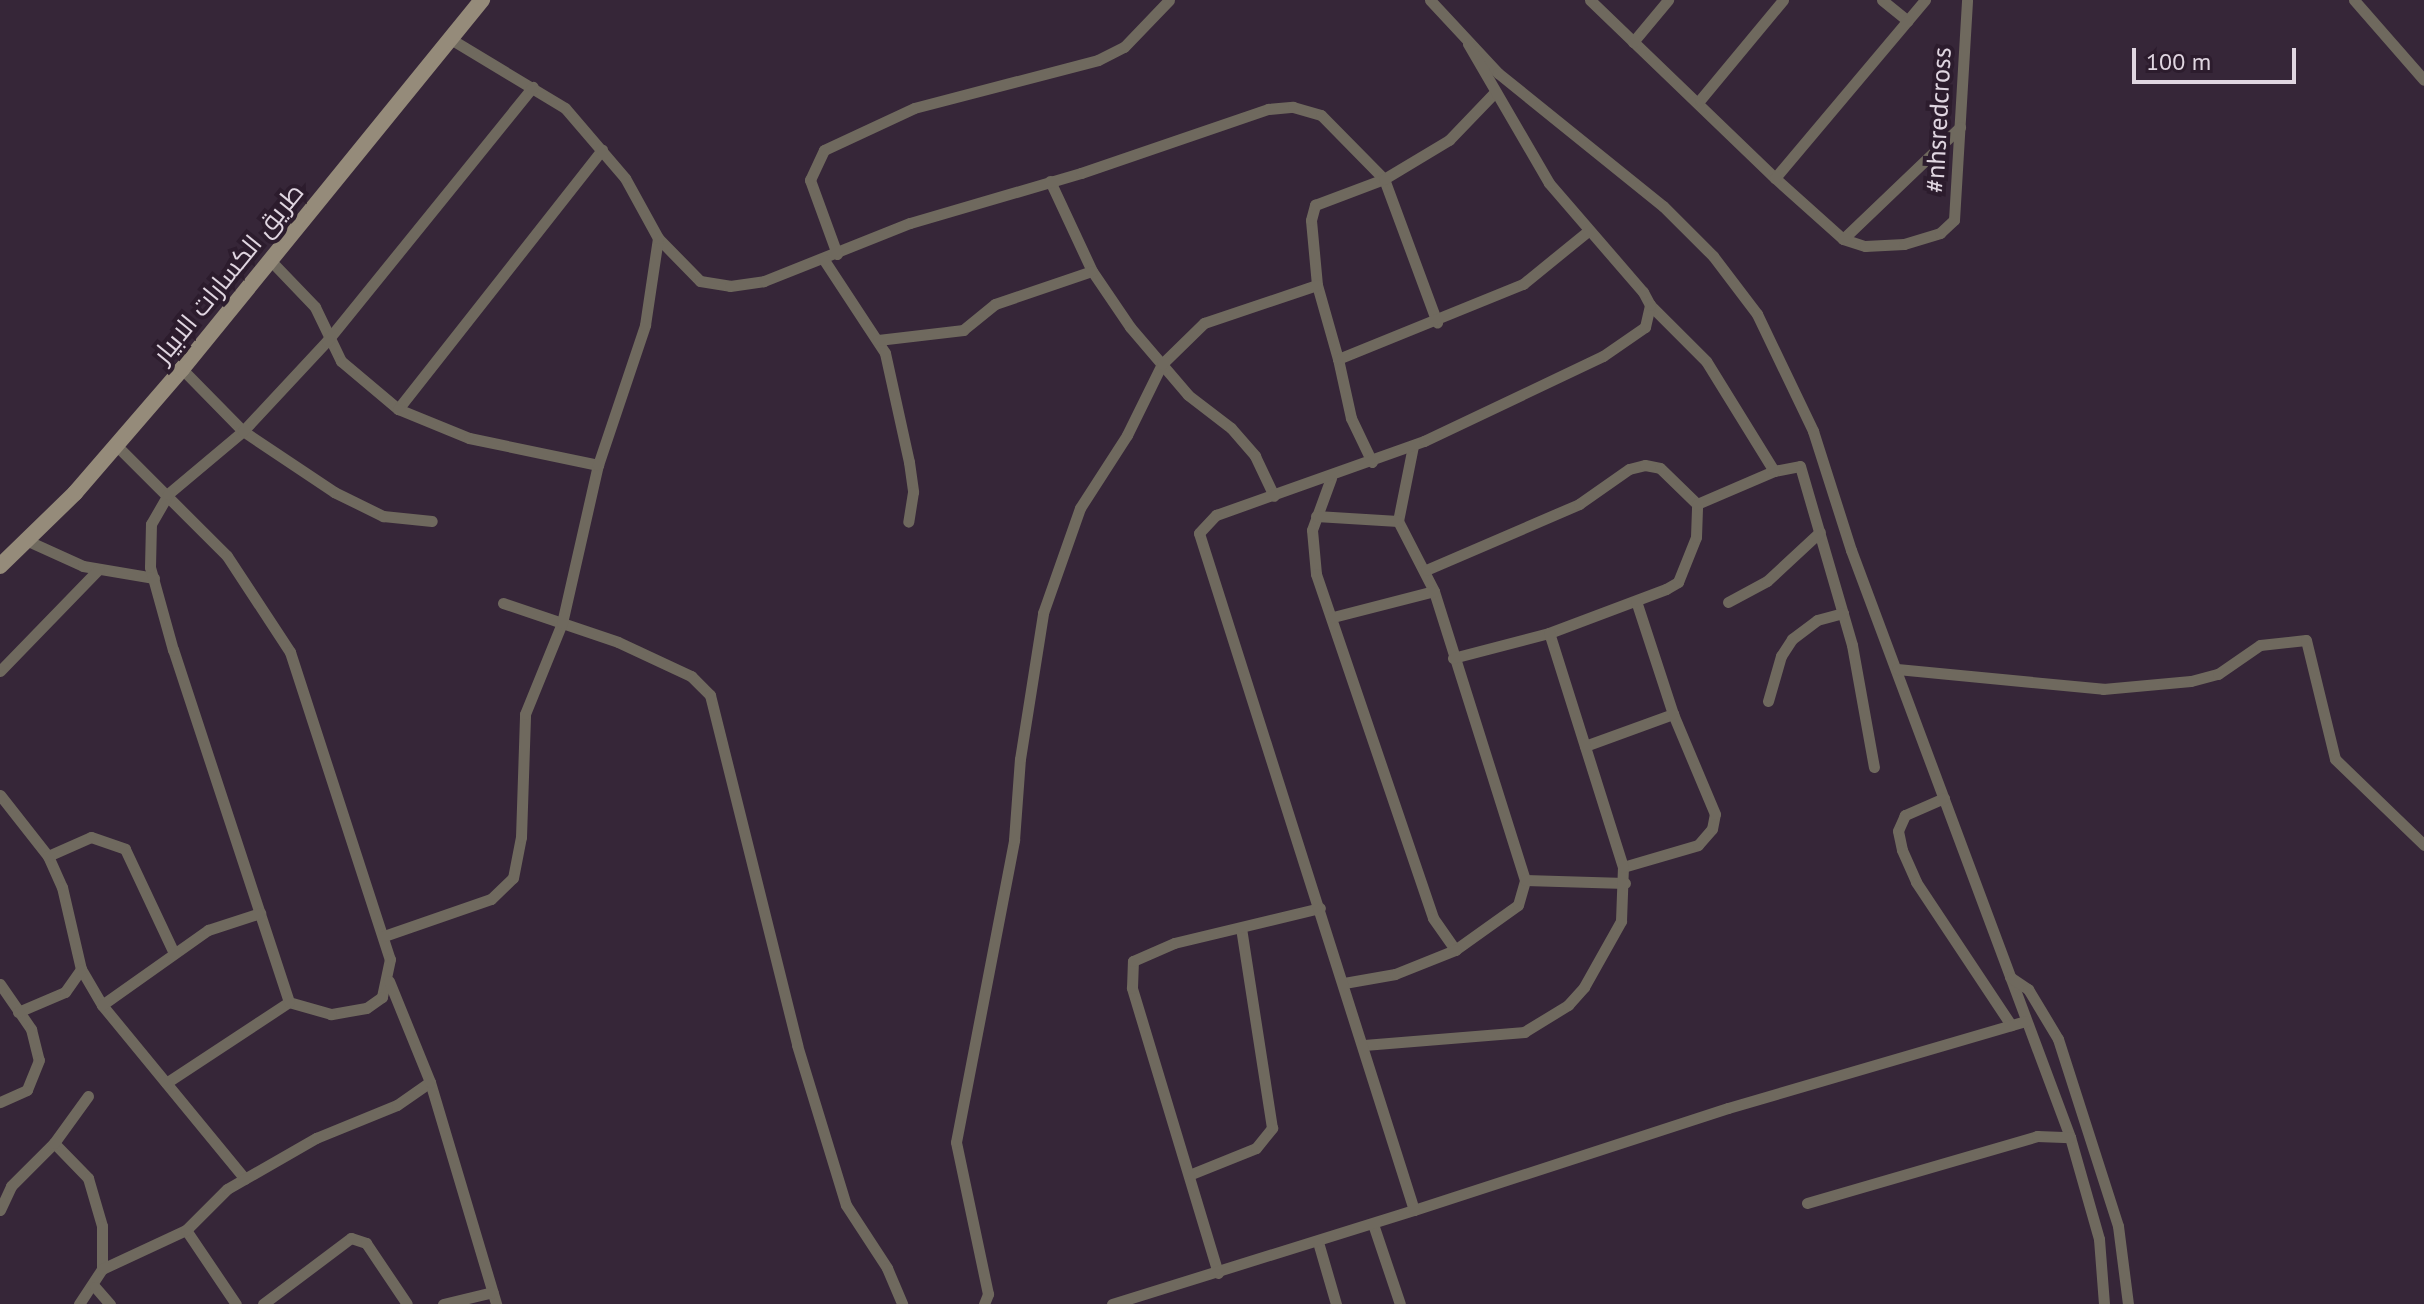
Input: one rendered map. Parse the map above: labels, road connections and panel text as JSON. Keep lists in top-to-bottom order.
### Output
{
  "streets": {
    "street": ["#nhsredcross", "طريق الكسارات الابيار"]
  },
  "scale_bar": "100 m"
}
